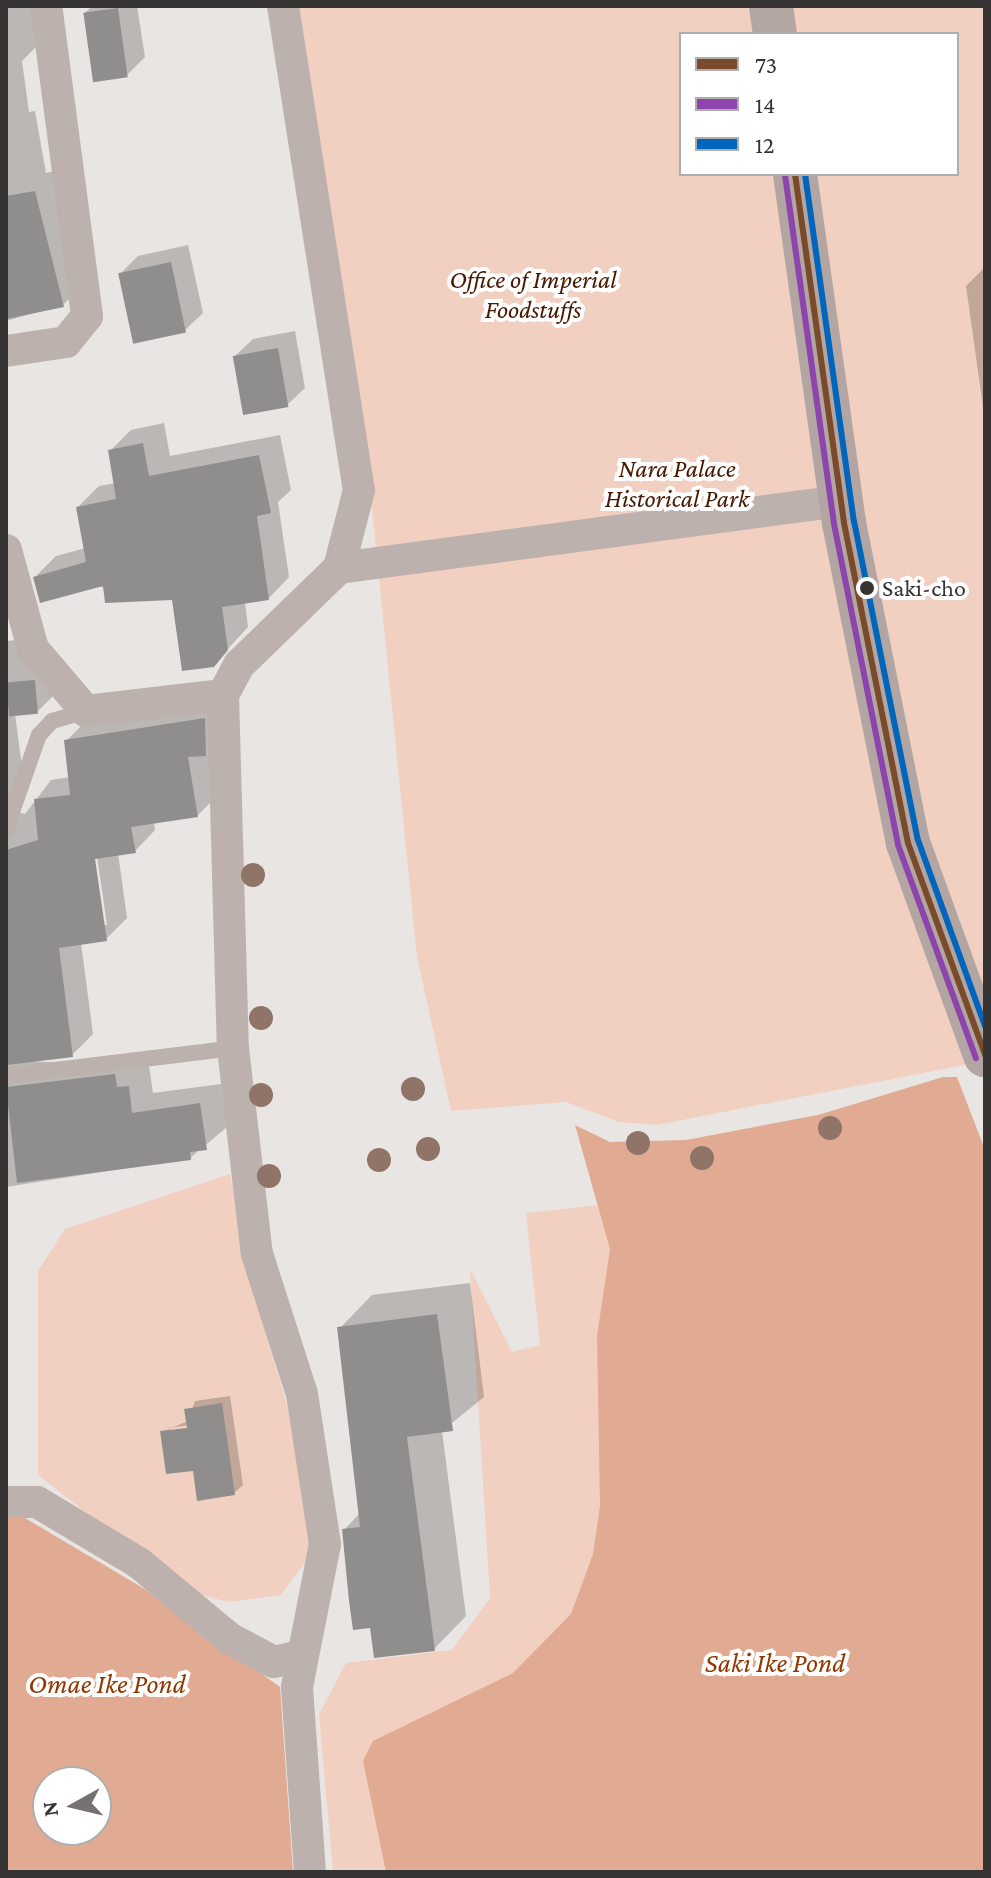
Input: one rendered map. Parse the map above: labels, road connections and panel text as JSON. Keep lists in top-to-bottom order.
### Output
{
  "water": ["Saki Ike Pond", "Omae Ike Pond"],
  "parks": ["Office of Imperial Foodstuffs", "Nara Palace Historical Park"],
  "places": ["Saki-cho"],
  "lines": ["transit line 73", "transit line 14", "transit line 12"],
  "legend": ["73", "14", "12"],
  "north": "left"
}
